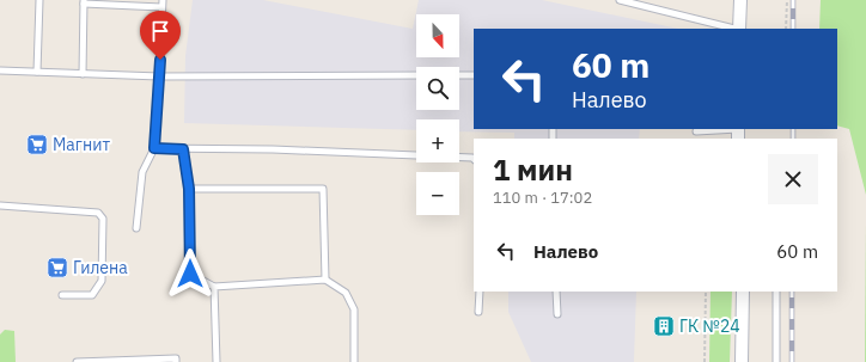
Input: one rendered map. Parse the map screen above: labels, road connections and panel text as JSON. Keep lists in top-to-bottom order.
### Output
{
  "places": {
    "supermarket": ["Магнит", "Гилена"],
    "building": ["ГК №24"]
  },
  "north": "bottom",
  "page": {
    "map_buttons": ["+", "−"],
    "turn": ["60 m", "Налево"],
    "heading": ["1 мин", "110 m · 17:02"],
    "list": [
      {
        "name": "Налево",
        "value": "60 m"
      }
    ]
  }
}
